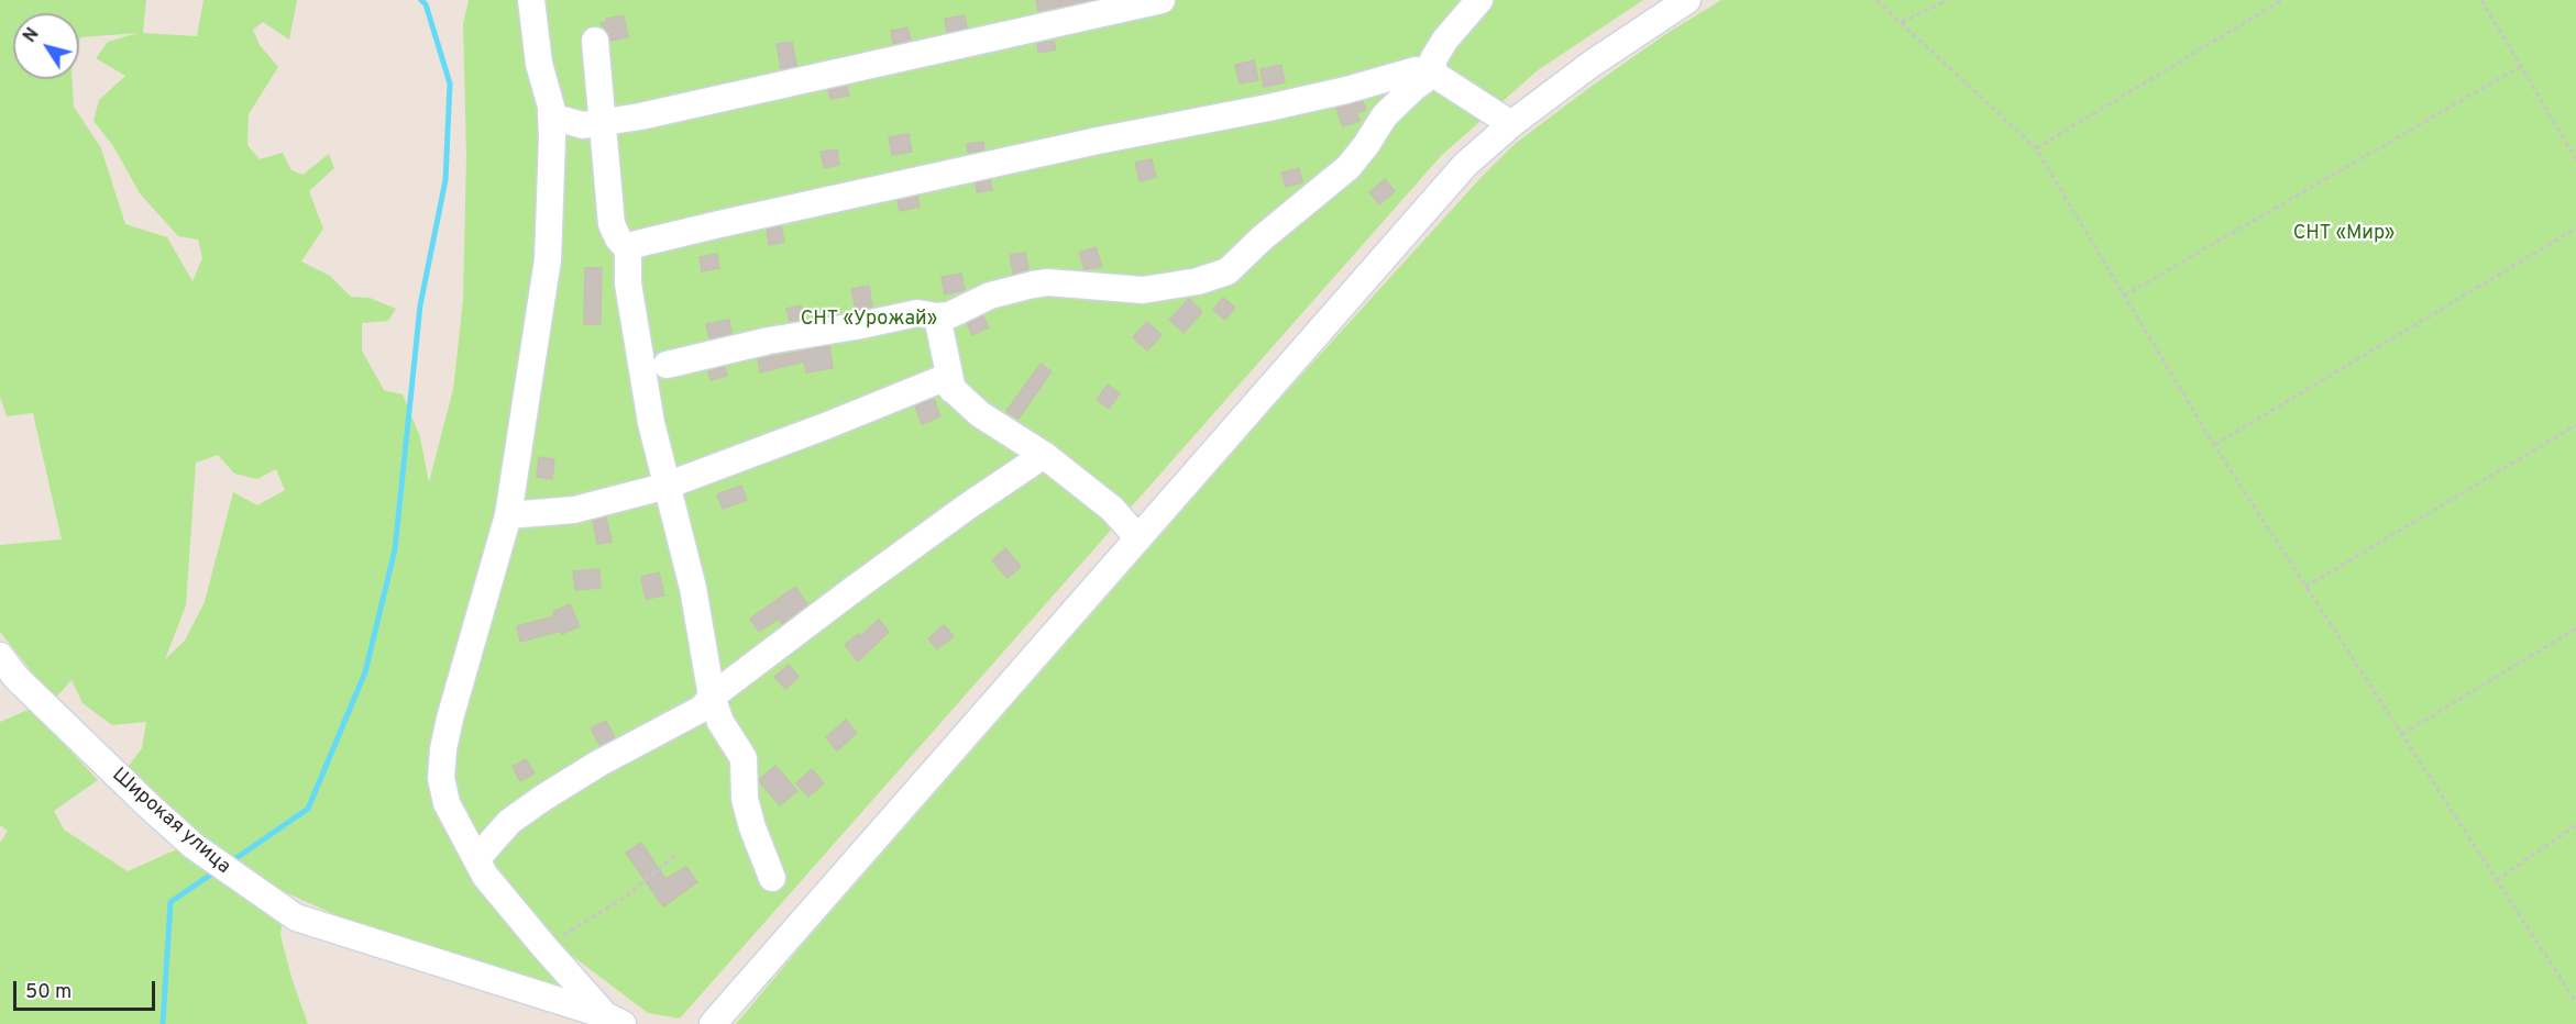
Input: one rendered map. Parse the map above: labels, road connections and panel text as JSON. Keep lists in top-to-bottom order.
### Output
{
  "streets": {
    "street": ["Широкая улица"]
  },
  "parks": ["СНТ «Мир»", "СНТ «Урожай»"],
  "scale_bar": "50 m",
  "north": "top left"
}
